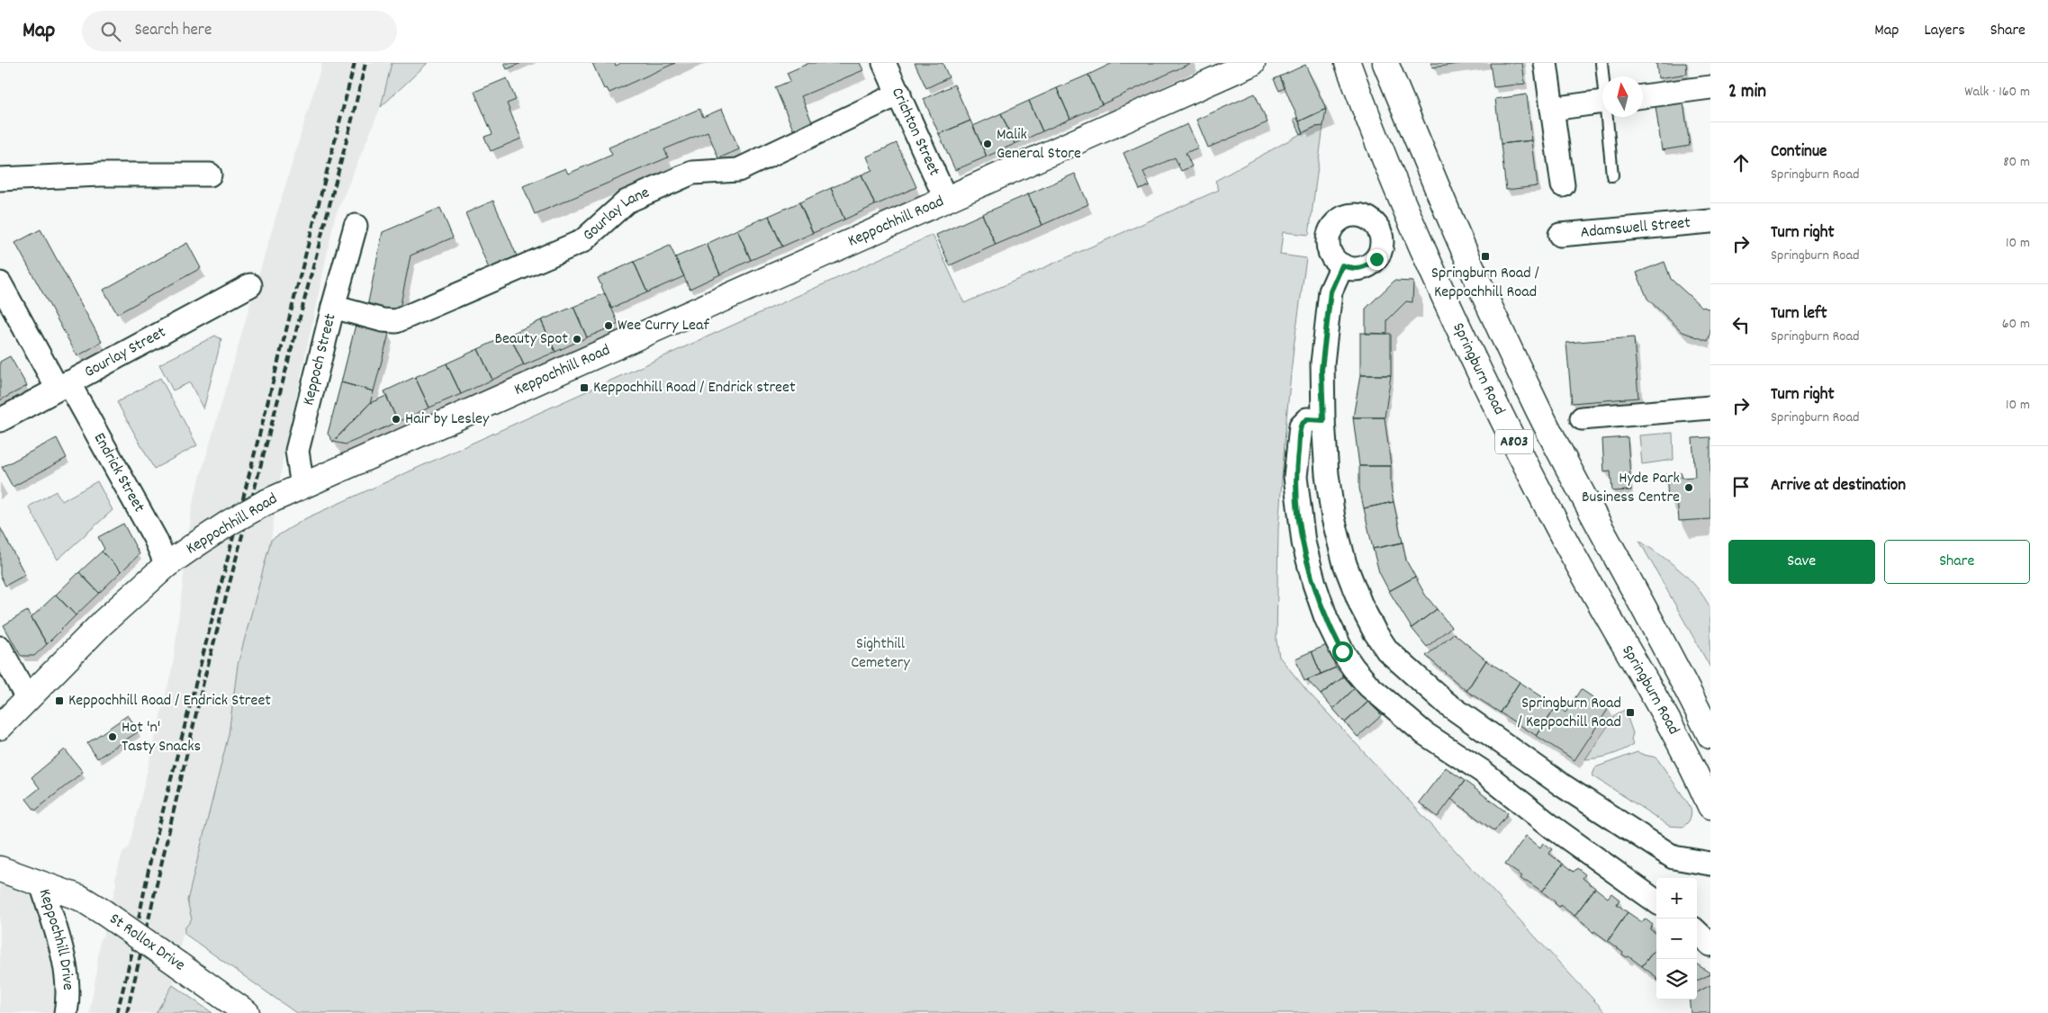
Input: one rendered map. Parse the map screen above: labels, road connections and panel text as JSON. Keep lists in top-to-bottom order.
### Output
{
  "streets": {
    "street": [
      "Crichton Street",
      "Gourlay Lane",
      "Keppochhill Road",
      "Adamswell Street",
      "Gourlay Street",
      "Keppoch Street",
      "Springburn Road",
      "A803",
      "Endrick Street",
      "Keppochhill Drive",
      "St Rollox Drive"
    ]
  },
  "crossings": [
    ["Crichton Street", "Gourlay Lane"],
    ["Crichton Street", "Keppochhill Road"],
    ["Gourlay Lane", "Keppoch Street"],
    ["Keppochhill Road", "Keppoch Street"],
    ["Keppochhill Road", "Endrick Street"],
    ["Gourlay Street", "Endrick Street"],
    ["Keppochhill Drive", "St Rollox Drive"]
  ],
  "parks": ["Sighthill Cemetery"],
  "places": {
    "other": [
      "Malik General Store",
      "Wee Curry Leaf",
      "Beauty Spot",
      "Hair by Lesley",
      "Hyde Park Business Centre",
      "Hot 'n' Tasty Snacks"
    ],
    "transit": [
      "Springburn Road / Keppochhill Road",
      "Keppochhill Road / Endrick street",
      "Keppochhill Road / Endrick Street",
      "Springburn Road / Keppochill Road"
    ]
  },
  "north": "top",
  "page": {
    "header": "Map",
    "search": "Search here",
    "nav": ["Map", "Layers", "Share"],
    "heading": ["2 min", "Walk · 160 m"],
    "list": [
      ["Continue", "Springburn Road", "80 m"],
      ["Turn right", "Springburn Road", "10 m"],
      ["Turn left", "Springburn Road", "60 m"],
      ["Turn right", "Springburn Road", "10 m"],
      "Arrive at destination"
    ],
    "buttons": ["Save", "Share"],
    "map_buttons": ["+", "−"]
  }
}
